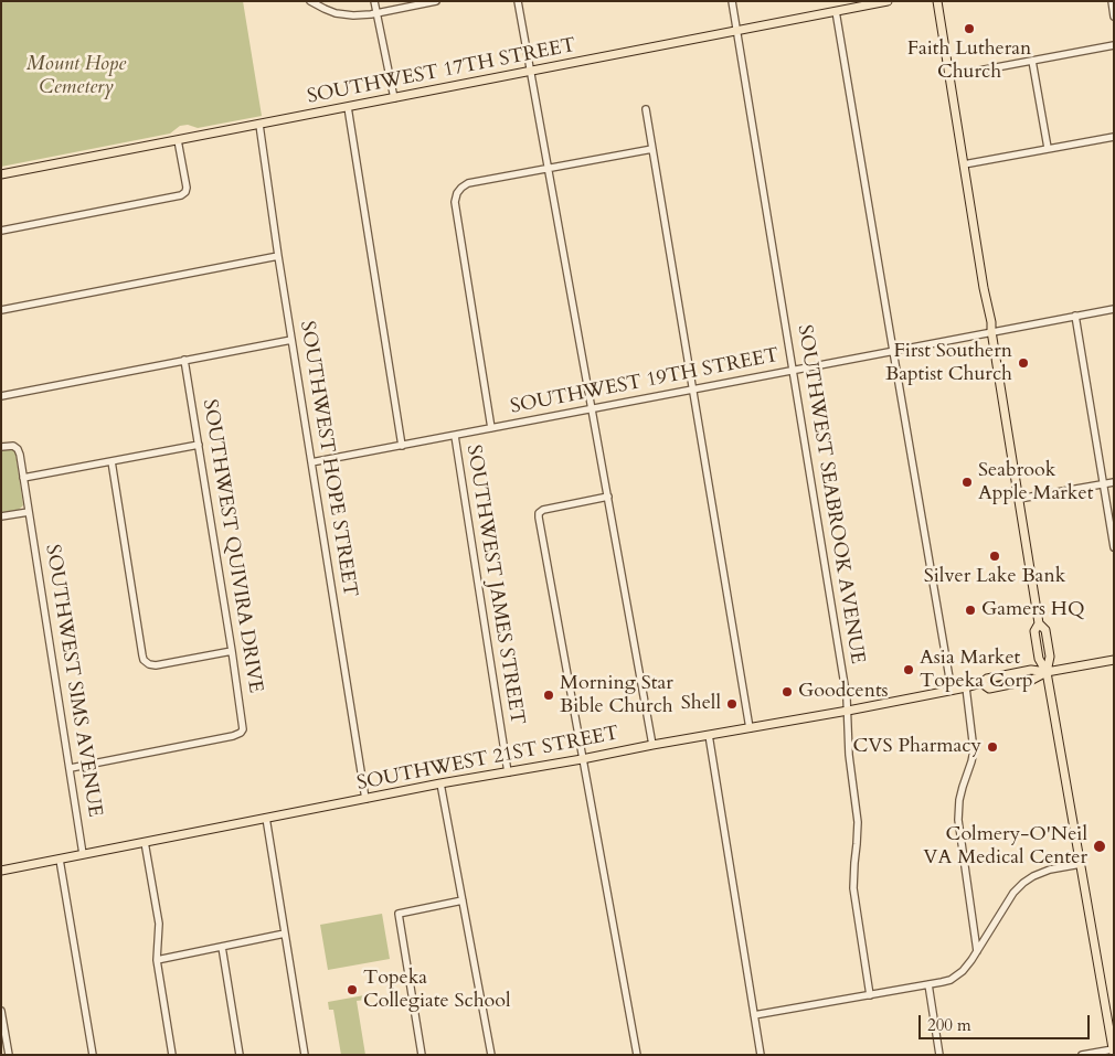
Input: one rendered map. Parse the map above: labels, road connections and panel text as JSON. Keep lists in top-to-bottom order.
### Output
{
  "streets": {
    "main road": ["SOUTHWEST 17TH STREET", "SOUTHWEST 21ST STREET"],
    "street": [
      "SOUTHWEST 19TH STREET",
      "SOUTHWEST HOPE STREET",
      "SOUTHWEST SEABROOK AVENUE",
      "SOUTHWEST QUIVIRA DRIVE",
      "SOUTHWEST JAMES STREET",
      "SOUTHWEST SIMS AVENUE"
    ]
  },
  "crossings": [
    ["SOUTHWEST 17TH STREET", "SOUTHWEST HOPE STREET"],
    ["SOUTHWEST 17TH STREET", "SOUTHWEST SEABROOK AVENUE"],
    ["SOUTHWEST 19TH STREET", "SOUTHWEST HOPE STREET"],
    ["SOUTHWEST 19TH STREET", "SOUTHWEST SEABROOK AVENUE"],
    ["SOUTHWEST 19TH STREET", "SOUTHWEST JAMES STREET"],
    ["SOUTHWEST HOPE STREET", "SOUTHWEST 21ST STREET"],
    ["SOUTHWEST SEABROOK AVENUE", "SOUTHWEST 21ST STREET"],
    ["SOUTHWEST QUIVIRA DRIVE", "SOUTHWEST SIMS AVENUE"],
    ["SOUTHWEST JAMES STREET", "SOUTHWEST 21ST STREET"],
    ["SOUTHWEST SIMS AVENUE", "SOUTHWEST 21ST STREET"]
  ],
  "parks": ["Mount Hope Cemetery"],
  "places": [
    "Faith Lutheran Church",
    "First Southern Baptist Church",
    "Seabrook Apple Market",
    "Silver Lake Bank",
    "Gamers HQ",
    "Asia Market Topeka Corp",
    "Goodcents",
    "Morning Star Bible Church",
    "Shell",
    "CVS Pharmacy",
    "Colmery-O'Neil VA Medical Center",
    "Topeka Collegiate School"
  ],
  "scale_bar": "200 m"
}
